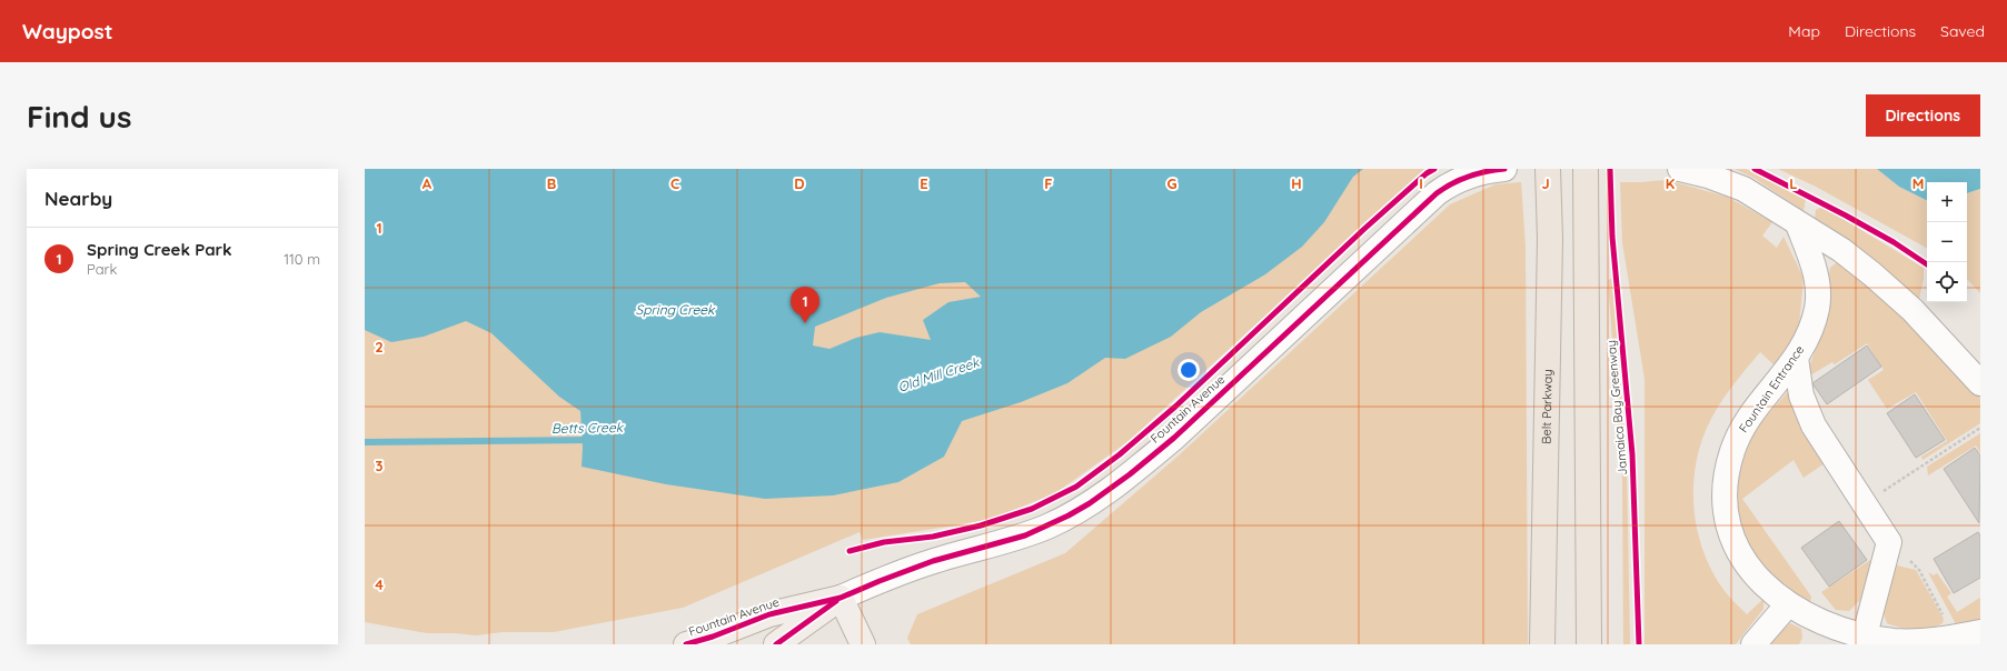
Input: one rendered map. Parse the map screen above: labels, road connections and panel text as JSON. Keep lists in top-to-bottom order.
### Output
{
  "streets": {
    "highway": ["Belt Parkway"],
    "main road": ["Fountain Avenue"],
    "street": ["Fountain Entrance"],
    "cycle path": ["Jamaica Bay Greenway"]
  },
  "water": ["Spring Creek", "Old Mill Creek", "Betts Creek"],
  "page": {
    "header": "Waypost",
    "nav": ["Map", "Directions", "Saved"],
    "buttons": "Directions",
    "title": "Find us",
    "heading": "Nearby",
    "map_buttons": ["+", "−"],
    "list": [
      {
        "mark": "1",
        "name": "Spring Creek Park",
        "note": "Park",
        "value": "110 m"
      }
    ],
    "pins": "1"
  },
  "grid": {
    "columns": [
      "A",
      "B",
      "C",
      "D",
      "E",
      "F",
      "G",
      "H",
      "I",
      "J",
      "K",
      "L",
      "M"
    ],
    "rows": [
      "1",
      "2",
      "3",
      "4"
    ]
  }
}
